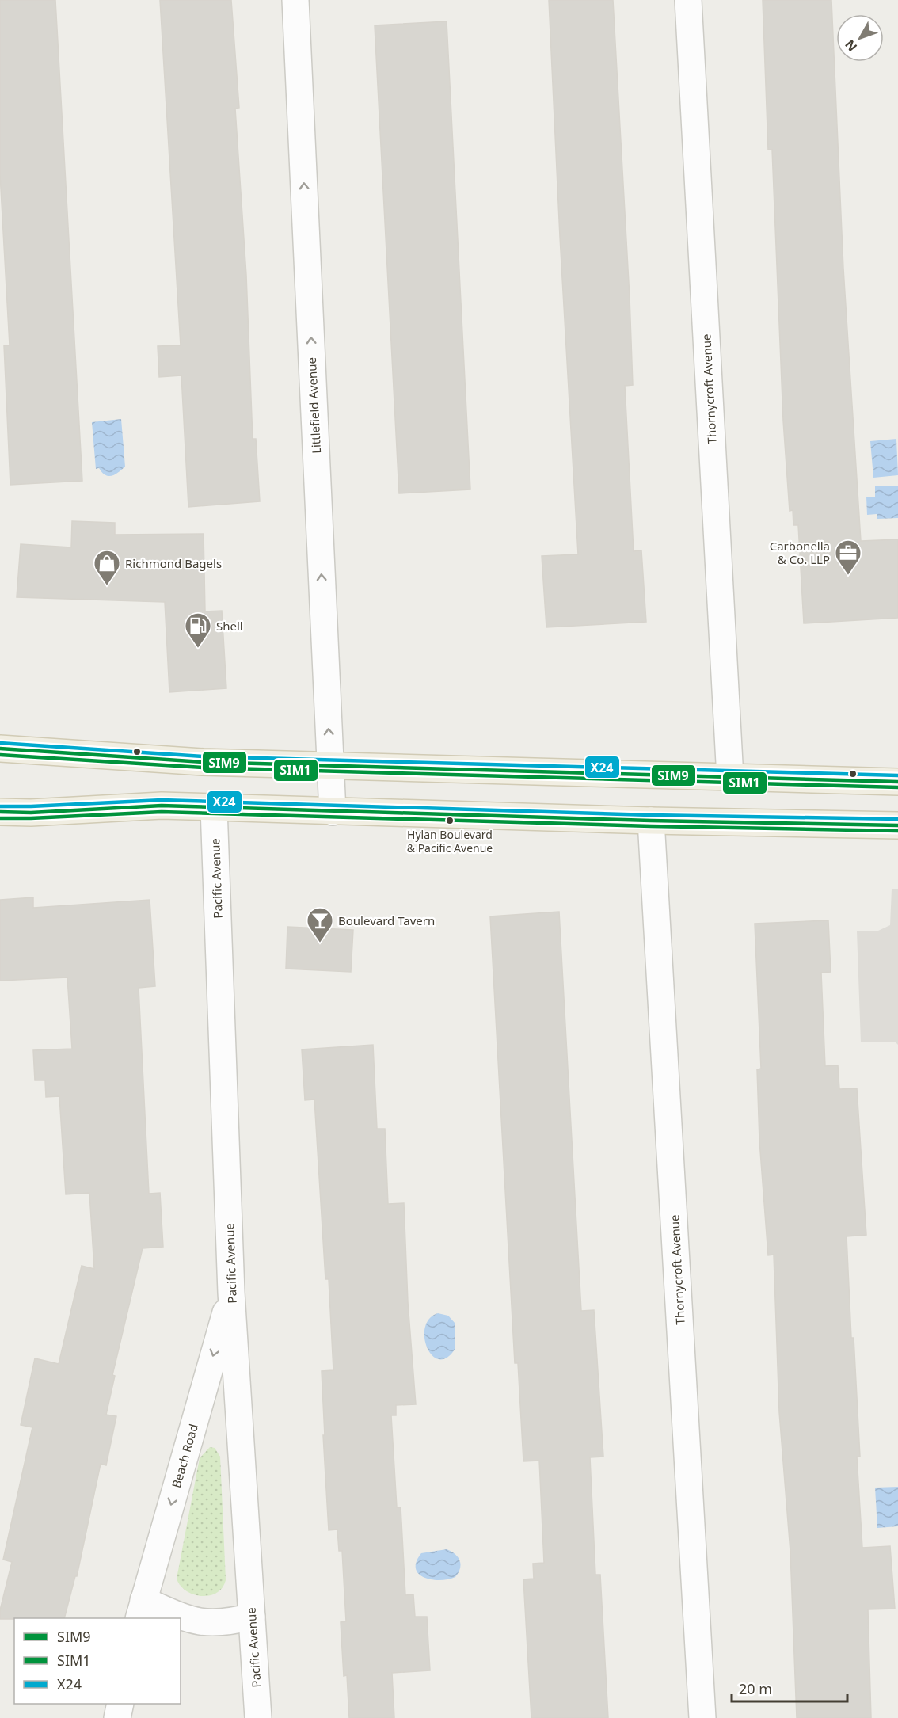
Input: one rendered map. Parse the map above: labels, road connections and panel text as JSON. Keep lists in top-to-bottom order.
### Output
{
  "streets": {
    "street": [
      "Thornycroft Avenue",
      "Littlefield Avenue",
      "Pacific Avenue",
      "Beach Road"
    ]
  },
  "crossings": [
    ["Pacific Avenue", "Beach Road"]
  ],
  "one_way": ["Littlefield Avenue", "Beach Road"],
  "places": {
    "office": ["Carbonella & Co. LLP"],
    "shop": ["Richmond Bagels"],
    "fuel station": ["Shell"],
    "other": ["Hylan Boulevard & Pacific Avenue"],
    "bar": ["Boulevard Tavern"]
  },
  "lines": ["transit line X24", "transit line SIM9", "transit line SIM1"],
  "legend": ["SIM9", "SIM1", "X24"],
  "scale_bar": "20 m",
  "north": "bottom left"
}
